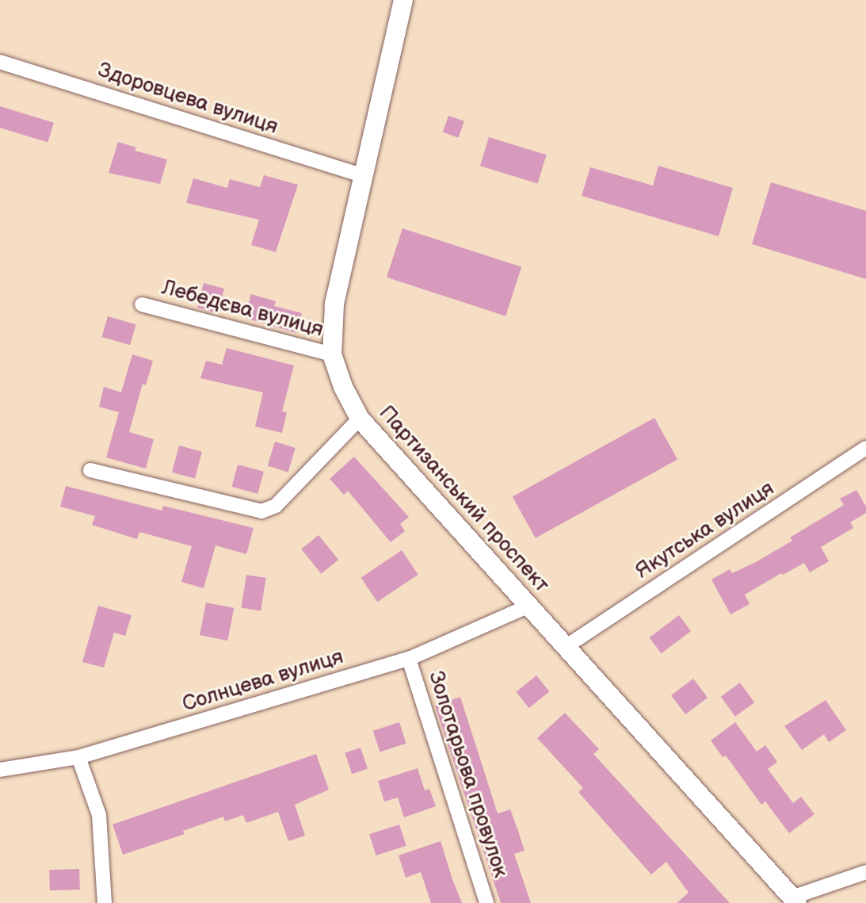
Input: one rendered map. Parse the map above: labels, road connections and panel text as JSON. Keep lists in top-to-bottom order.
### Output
{
  "streets": {
    "street": [
      "Здоровцева вулиця",
      "Лебедєва вулиця",
      "Партизанський проспект",
      "Якутська вулиця",
      "Солнцева вулиця",
      "Золотарьова провулок"
    ]
  },
  "crossings": [
    ["Здоровцева вулиця", "Партизанський проспект"],
    ["Лебедєва вулиця", "Партизанський проспект"],
    ["Партизанський проспект", "Якутська вулиця"],
    ["Партизанський проспект", "Солнцева вулиця"],
    ["Солнцева вулиця", "Золотарьова провулок"]
  ]
}
